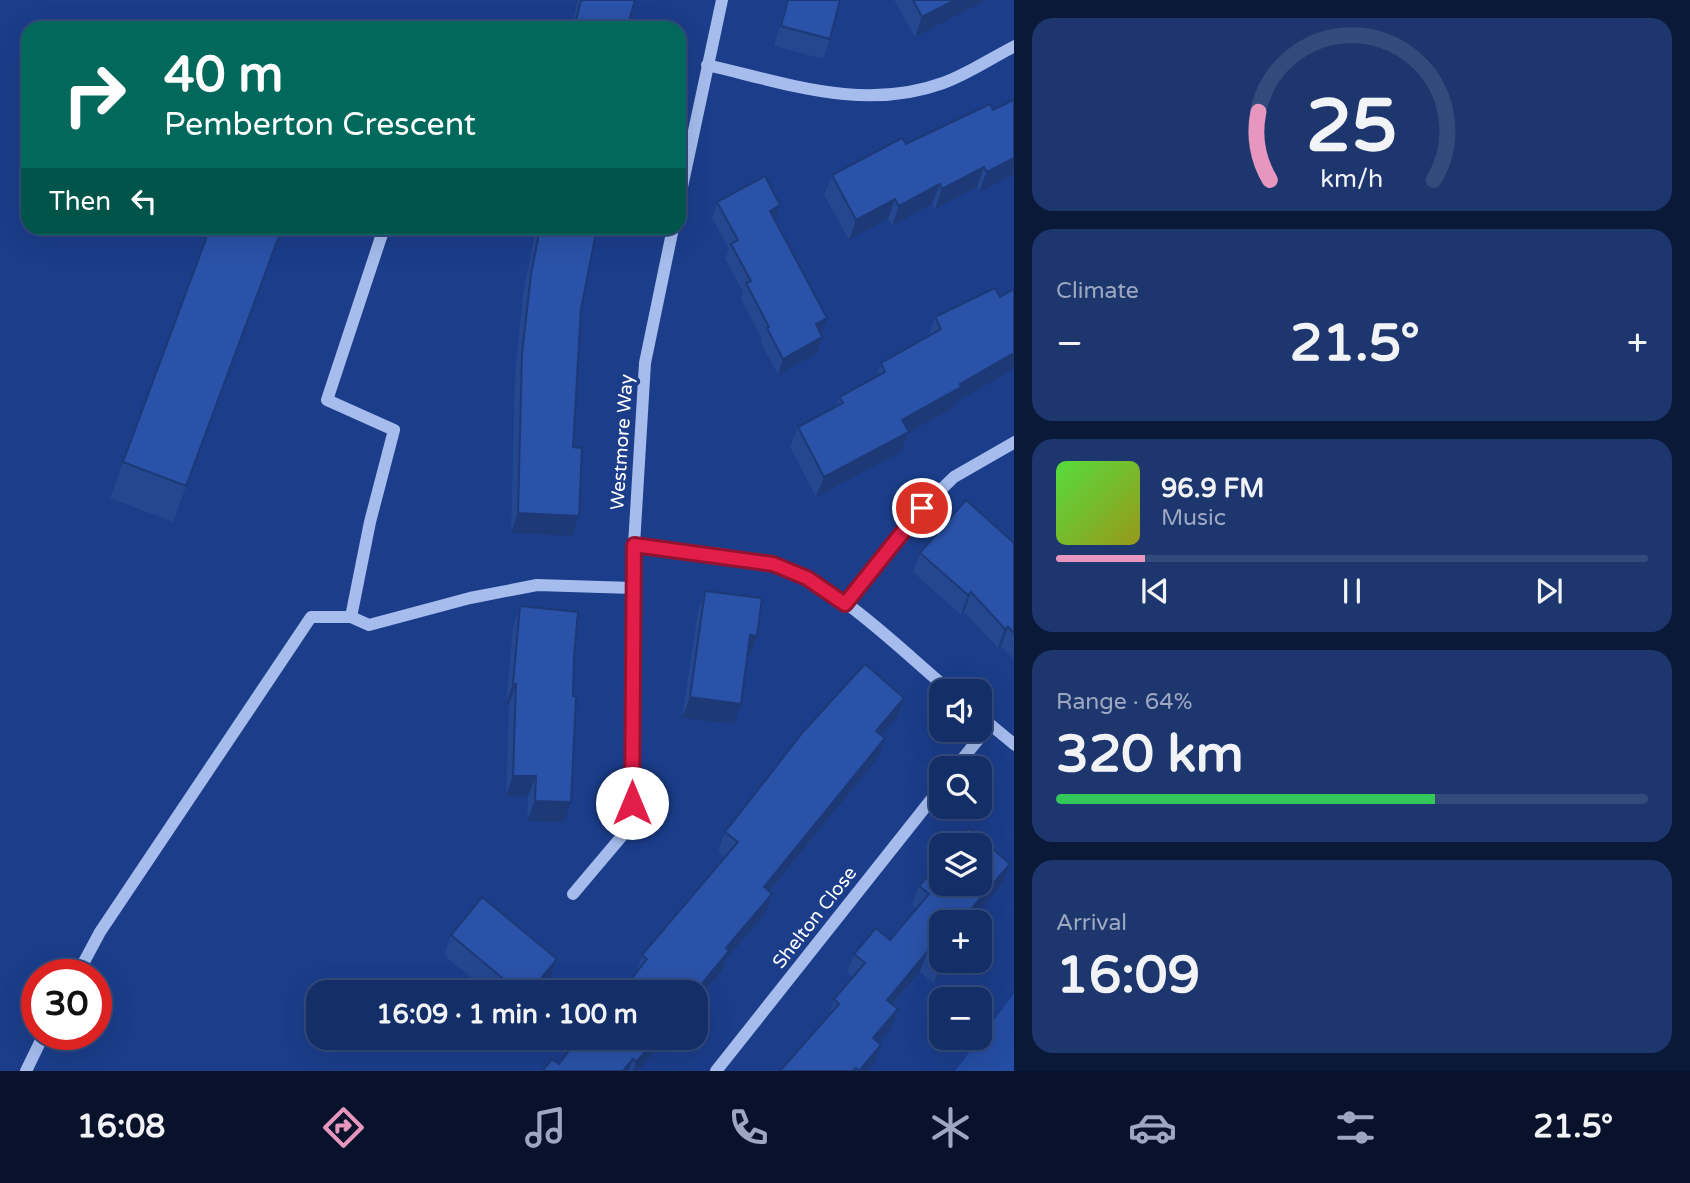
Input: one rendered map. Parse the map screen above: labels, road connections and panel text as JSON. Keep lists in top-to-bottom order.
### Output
{
  "streets": {
    "street": ["Westmore Way", "Shelton Close"]
  },
  "page": {
    "turn": ["40 m", "Pemberton Crescent"],
    "then": "Then",
    "tile": [
      "Climate",
      ["Range · 64%", "320 km"],
      ["Arrival", "16:09"]
    ],
    "heat": ["−", "21.5°", "+"],
    "song": ["96.9 FM", "Music"],
    "map_buttons": ["+", "−"],
    "limit": "30",
    "trip": "16:09 · 1 min · 100 m",
    "tabs": ["16:08", "21.5°"],
    "gauge": ["25", "km/h"]
  }
}
